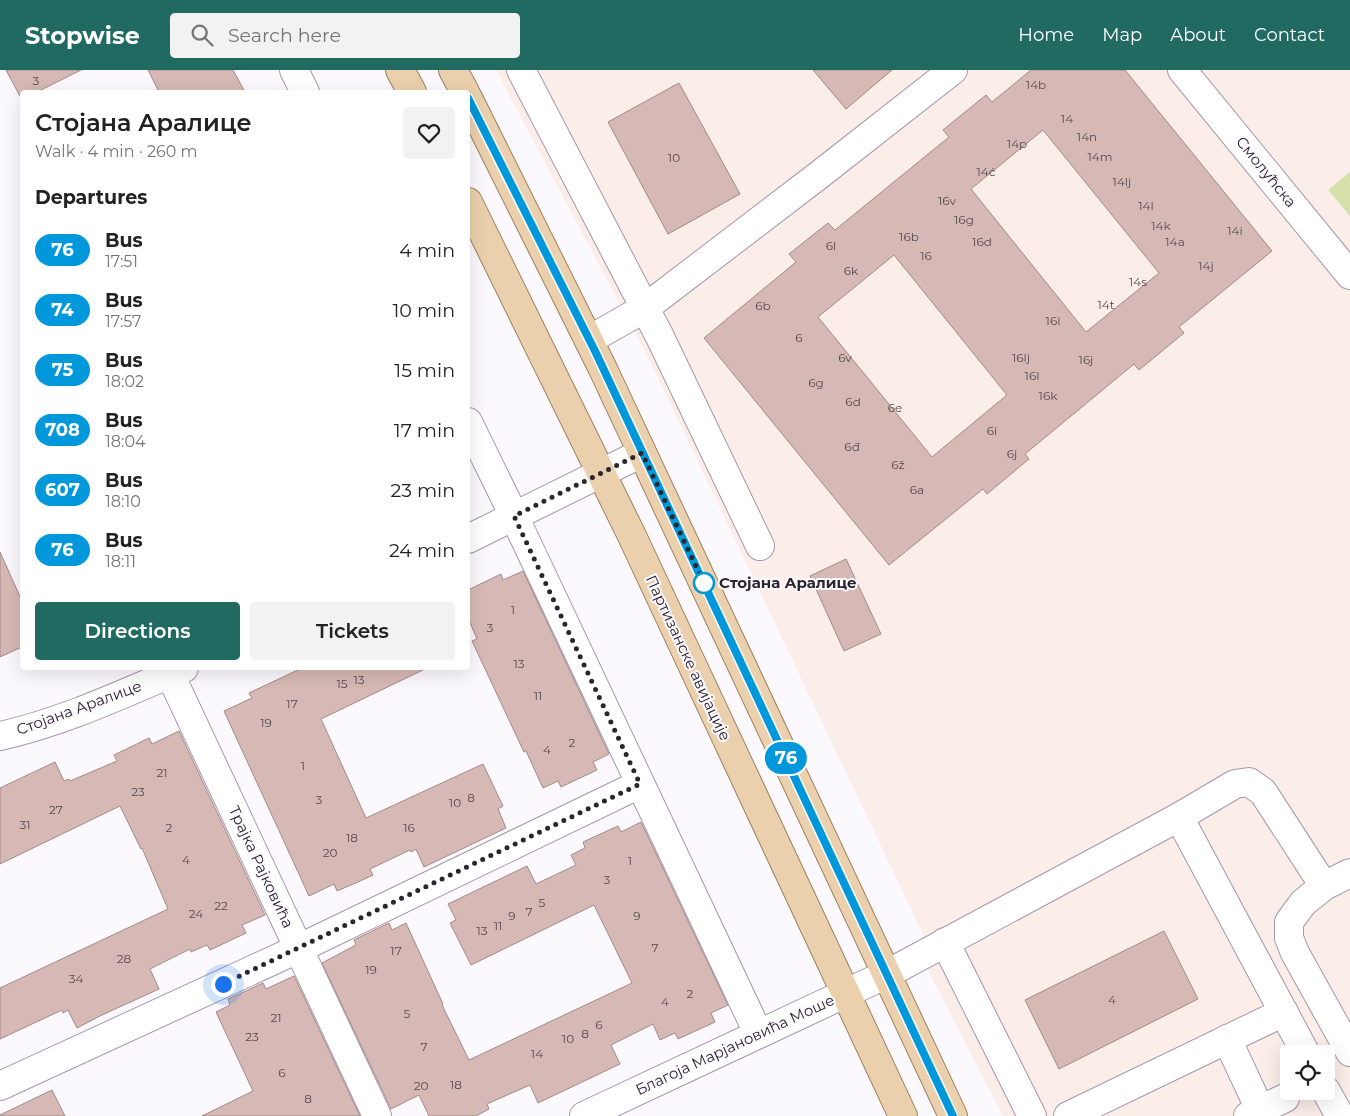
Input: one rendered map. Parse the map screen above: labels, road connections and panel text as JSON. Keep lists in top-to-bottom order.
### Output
{
  "streets": {
    "main road": ["Партизанске авијације"],
    "street": [
      "Смолућска",
      "Стојана Аралице",
      "Трајка Рајковића",
      "Благоја Марјановића Моше"
    ]
  },
  "crossings": [
    ["Партизанске авијације", "Благоја Марјановића Моше"],
    ["Стојана Аралице", "Трајка Рајковића"]
  ],
  "places": ["Стојана Аралице"],
  "lines": ["bus line 76"],
  "house_numbers": [
    "3",
    "14b",
    "14",
    "14n",
    "14p",
    "14m",
    "10",
    "14ć",
    "14lj",
    "16v",
    "14l",
    "16g",
    "14k",
    "14i",
    "16b",
    "16d",
    "14a",
    "6l",
    "16",
    "14j",
    "6k",
    "14s",
    "14t",
    "6b",
    "16i",
    "6",
    "6v",
    "16lj",
    "16j",
    "16l",
    "6g",
    "16k",
    "6d",
    "6e",
    "6i",
    "6đ",
    "6j",
    "6ž",
    "6a",
    "1",
    "3",
    "13",
    "13",
    "15",
    "11",
    "17",
    "19",
    "2",
    "4",
    "1",
    "21",
    "23",
    "8",
    "3",
    "10",
    "27",
    "31",
    "2",
    "16",
    "18",
    "20",
    "4",
    "1",
    "3",
    "5",
    "22",
    "7",
    "24",
    "9",
    "9",
    "11",
    "13",
    "7",
    "17",
    "28",
    "19",
    "34",
    "2",
    "4",
    "4",
    "5",
    "21",
    "6",
    "8",
    "23",
    "10",
    "7",
    "14",
    "6",
    "18",
    "20",
    "8"
  ],
  "page": {
    "header": "Stopwise",
    "search": "Search here",
    "nav": [
      "Home",
      "Map",
      "About",
      "Contact"
    ],
    "on_map": "76",
    "heading": [
      ["Стојана Аралице", "Walk · 4 min · 260 m"],
      "Departures"
    ],
    "list": [
      {
        "mark": "76",
        "name": "Bus",
        "note": "17:51",
        "value": "4 min"
      },
      {
        "mark": "74",
        "name": "Bus",
        "note": "17:57",
        "value": "10 min"
      },
      {
        "mark": "75",
        "name": "Bus",
        "note": "18:02",
        "value": "15 min"
      },
      {
        "mark": "708",
        "name": "Bus",
        "note": "18:04",
        "value": "17 min"
      },
      {
        "mark": "607",
        "name": "Bus",
        "note": "18:10",
        "value": "23 min"
      },
      {
        "mark": "76",
        "name": "Bus",
        "note": "18:11",
        "value": "24 min"
      }
    ],
    "buttons": ["Directions", "Tickets"]
  }
}
